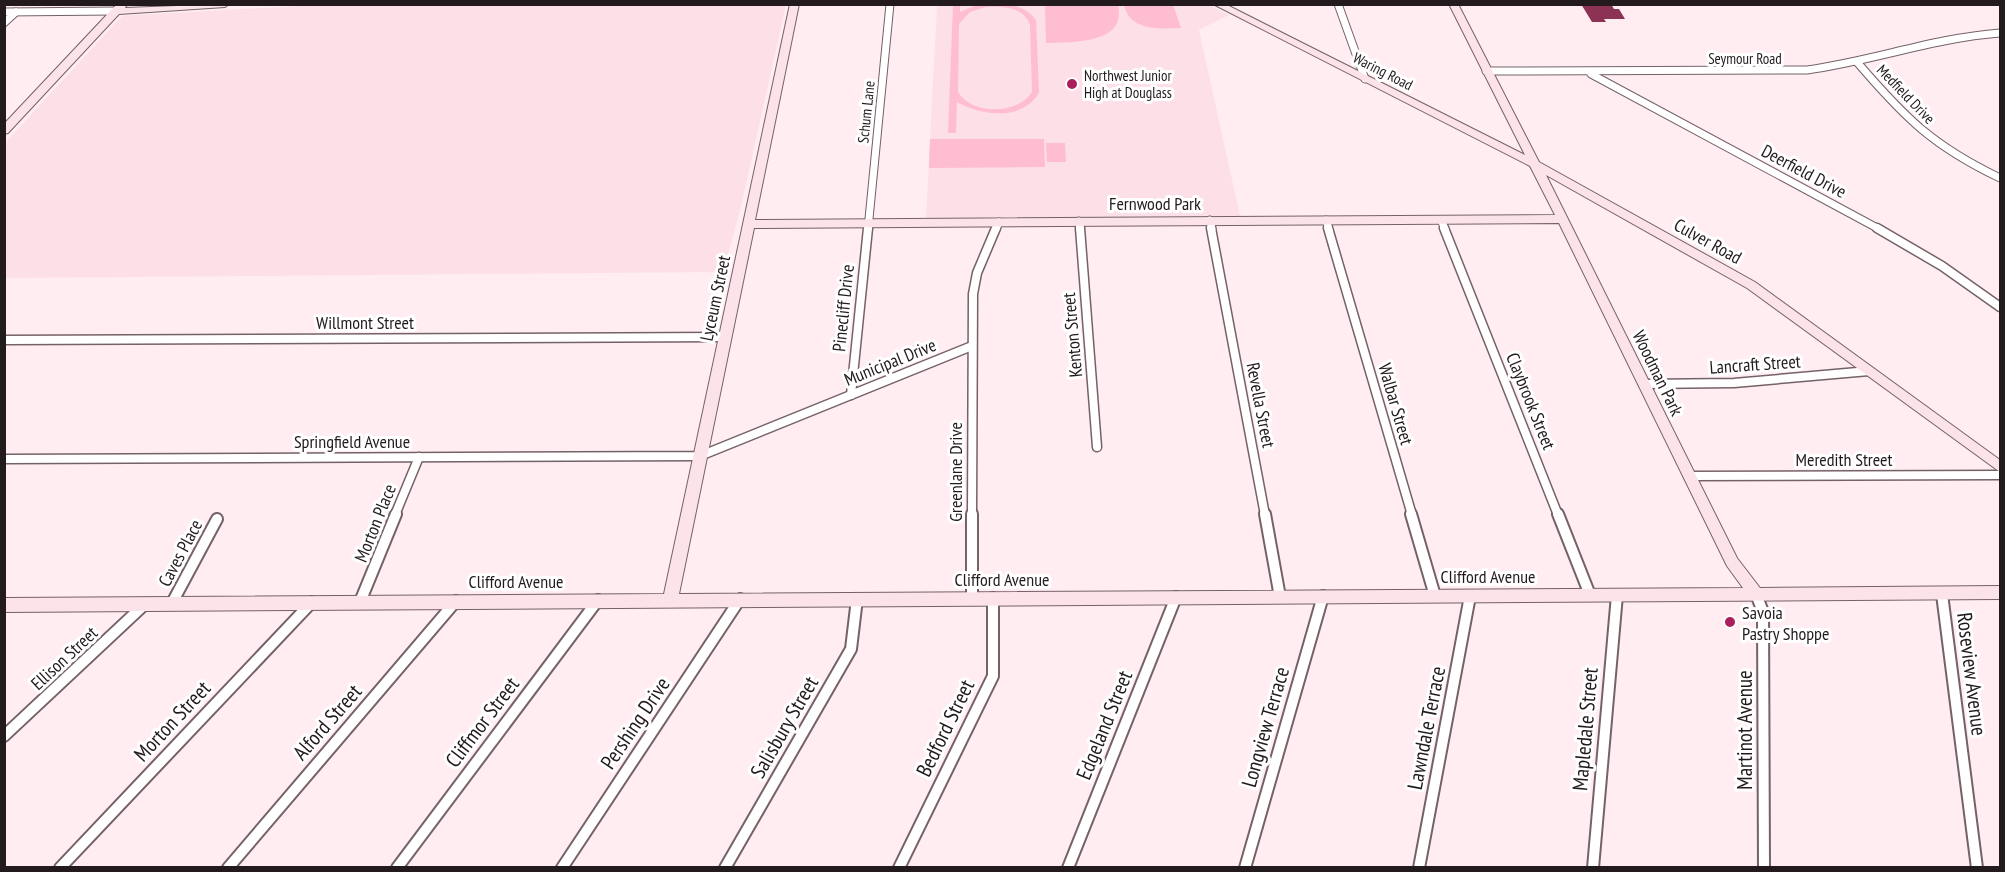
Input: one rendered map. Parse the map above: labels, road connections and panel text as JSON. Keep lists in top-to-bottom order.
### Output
{
  "streets": {
    "street": [
      "Seymour Road",
      "Waring Road",
      "Medfield Drive",
      "Schum Lane",
      "Deerfield Drive",
      "Fernwood Park",
      "Culver Road",
      "Lyceum Street",
      "Pinecliff Drive",
      "Willmont Street",
      "Kenton Street",
      "Municipal Drive",
      "Lancraft Street",
      "Woodman Park",
      "Claybrook Street",
      "Walbar Street",
      "Revella Street",
      "Springfield Avenue",
      "Meredith Street",
      "Greenlane Drive",
      "Morton Place",
      "Caves Place",
      "Clifford Avenue",
      "Ellison Street",
      "Roseview Avenue",
      "Morton Street",
      "Alford Street",
      "Cliffmor Street",
      "Pershing Drive",
      "Edgeland Street",
      "Salisbury Street",
      "Longview Terrace",
      "Bedford Street",
      "Lawndale Terrace",
      "Mapledale Street",
      "Martinot Avenue"
    ]
  },
  "crossings": [
    ["Seymour Road", "Medfield Drive"],
    ["Seymour Road", "Deerfield Drive"],
    ["Waring Road", "Culver Road"],
    ["Waring Road", "Woodman Park"],
    ["Schum Lane", "Fernwood Park"],
    ["Schum Lane", "Pinecliff Drive"],
    ["Fernwood Park", "Lyceum Street"],
    ["Fernwood Park", "Pinecliff Drive"],
    ["Fernwood Park", "Kenton Street"],
    ["Fernwood Park", "Woodman Park"],
    ["Fernwood Park", "Claybrook Street"],
    ["Fernwood Park", "Walbar Street"],
    ["Fernwood Park", "Revella Street"],
    ["Culver Road", "Lancraft Street"],
    ["Culver Road", "Woodman Park"],
    ["Lyceum Street", "Willmont Street"],
    ["Lyceum Street", "Municipal Drive"],
    ["Lyceum Street", "Springfield Avenue"],
    ["Lyceum Street", "Clifford Avenue"],
    ["Pinecliff Drive", "Municipal Drive"],
    ["Municipal Drive", "Springfield Avenue"],
    ["Municipal Drive", "Greenlane Drive"],
    ["Lancraft Street", "Woodman Park"],
    ["Woodman Park", "Meredith Street"],
    ["Woodman Park", "Clifford Avenue"],
    ["Woodman Park", "Martinot Avenue"],
    ["Claybrook Street", "Clifford Avenue"],
    ["Walbar Street", "Clifford Avenue"],
    ["Revella Street", "Clifford Avenue"],
    ["Springfield Avenue", "Morton Place"],
    ["Greenlane Drive", "Clifford Avenue"],
    ["Morton Place", "Clifford Avenue"],
    ["Caves Place", "Clifford Avenue"],
    ["Clifford Avenue", "Ellison Street"],
    ["Clifford Avenue", "Roseview Avenue"],
    ["Clifford Avenue", "Morton Street"],
    ["Clifford Avenue", "Alford Street"],
    ["Clifford Avenue", "Cliffmor Street"],
    ["Clifford Avenue", "Pershing Drive"],
    ["Clifford Avenue", "Edgeland Street"],
    ["Clifford Avenue", "Salisbury Street"],
    ["Clifford Avenue", "Longview Terrace"],
    ["Clifford Avenue", "Bedford Street"],
    ["Clifford Avenue", "Lawndale Terrace"],
    ["Clifford Avenue", "Mapledale Street"],
    ["Clifford Avenue", "Martinot Avenue"]
  ],
  "places": ["Northwest Junior High at Douglass", "Savoia Pastry Shoppe"]
}
